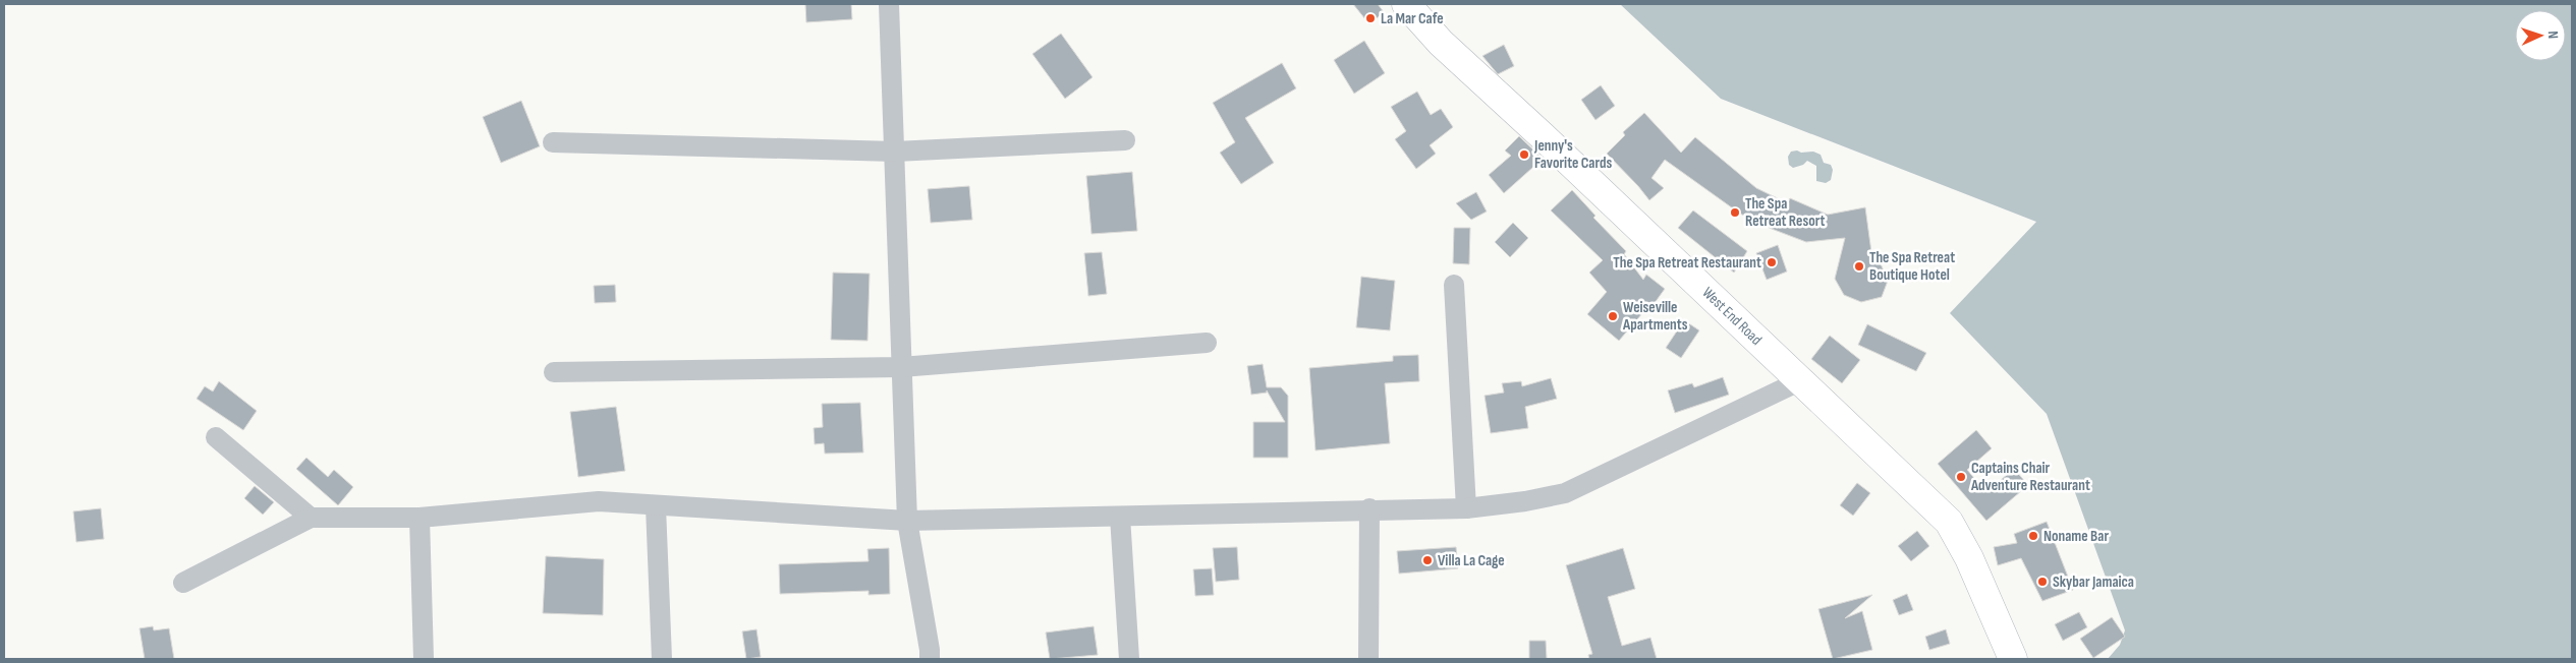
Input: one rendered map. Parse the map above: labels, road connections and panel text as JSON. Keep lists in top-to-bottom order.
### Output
{
  "streets": {
    "main road": ["West End Road"]
  },
  "places": [
    "La Mar Cafe",
    "Jenny's Favorite Cards",
    "The Spa Retreat Resort",
    "The Spa Retreat Restaurant",
    "The Spa Retreat Boutique Hotel",
    "Weiseville Apartments",
    "Captains Chair Adventure Restaurant",
    "Noname Bar",
    "Villa La Cage",
    "Skybar Jamaica"
  ],
  "north": "right"
}
